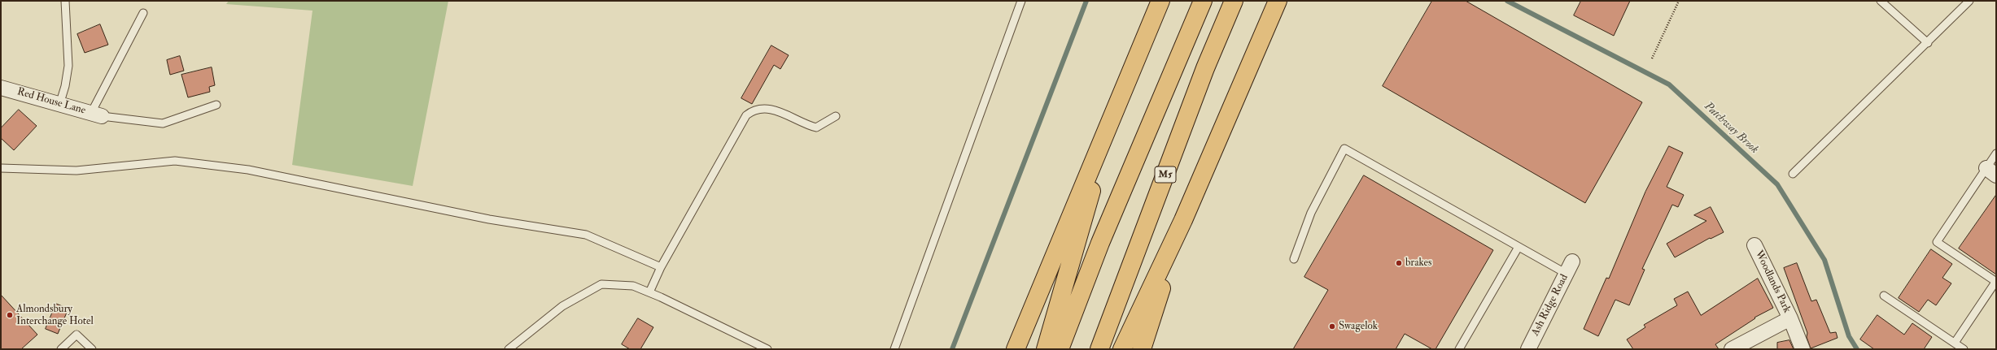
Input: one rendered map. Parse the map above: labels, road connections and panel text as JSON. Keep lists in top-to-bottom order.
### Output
{
  "streets": {
    "highway": ["M5"],
    "street": ["Red House Lane", "Woodlands Park", "Ash Ridge Road"]
  },
  "water": ["Patchway Brook"],
  "places": ["brakes", "Almondsbury Interchange Hotel", "Swagelok"]
}
